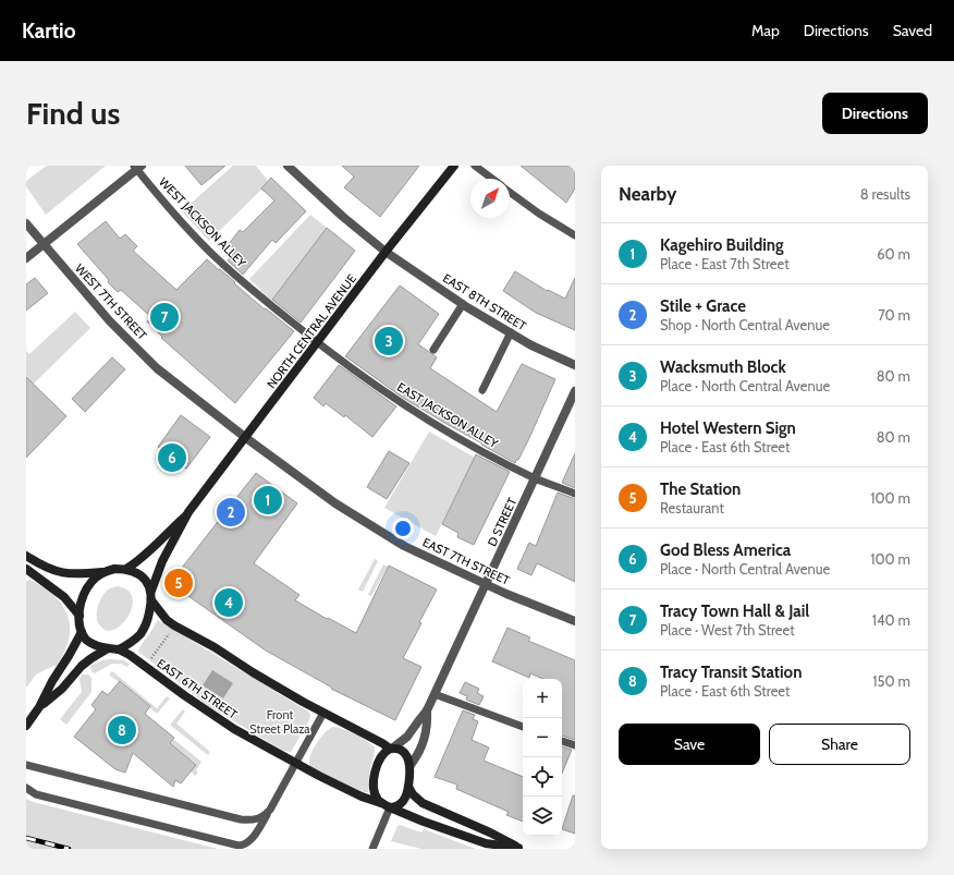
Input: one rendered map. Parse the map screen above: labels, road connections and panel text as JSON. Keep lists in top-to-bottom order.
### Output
{
  "streets": {
    "street": [
      "WEST 7TH STREET",
      "EAST 8TH STREET",
      "NORTH CENTRAL AVENUE",
      "D STREET",
      "EAST 7TH STREET",
      "EAST 6TH STREET"
    ],
    "lane": ["WEST JACKSON ALLEY", "EAST JACKSON ALLEY"]
  },
  "crossings": [
    ["WEST JACKSON ALLEY", "NORTH CENTRAL AVENUE"],
    ["WEST JACKSON ALLEY", "EAST JACKSON ALLEY"],
    ["WEST 7TH STREET", "NORTH CENTRAL AVENUE"],
    ["WEST 7TH STREET", "EAST 7TH STREET"],
    ["EAST 8TH STREET", "NORTH CENTRAL AVENUE"],
    ["NORTH CENTRAL AVENUE", "EAST JACKSON ALLEY"],
    ["NORTH CENTRAL AVENUE", "EAST 7TH STREET"],
    ["NORTH CENTRAL AVENUE", "EAST 6TH STREET"],
    ["EAST JACKSON ALLEY", "D STREET"],
    ["D STREET", "EAST 7TH STREET"],
    ["D STREET", "EAST 6TH STREET"]
  ],
  "parks": ["Front Street Plaza"],
  "north": "top right",
  "page": {
    "header": "Kartio",
    "nav": ["Map", "Directions", "Saved"],
    "buttons": [
      "Directions",
      ["Save", "Share"]
    ],
    "title": "Find us",
    "heading": ["Nearby", "8 results"],
    "list": [
      {
        "mark": "1",
        "name": "Kagehiro Building",
        "note": "Place · East 7th Street",
        "value": "60 m"
      },
      {
        "mark": "2",
        "name": "Stile + Grace",
        "note": "Shop · North Central Avenue",
        "value": "70 m"
      },
      {
        "mark": "3",
        "name": "Wacksmuth Block",
        "note": "Place · North Central Avenue",
        "value": "80 m"
      },
      {
        "mark": "4",
        "name": "Hotel Western Sign",
        "note": "Place · East 6th Street",
        "value": "80 m"
      },
      {
        "mark": "5",
        "name": "The Station",
        "note": "Restaurant",
        "value": "100 m"
      },
      {
        "mark": "6",
        "name": "God Bless America",
        "note": "Place · North Central Avenue",
        "value": "100 m"
      },
      {
        "mark": "7",
        "name": "Tracy Town Hall & Jail",
        "note": "Place · West 7th Street",
        "value": "140 m"
      },
      {
        "mark": "8",
        "name": "Tracy Transit Station",
        "note": "Place · East 6th Street",
        "value": "150 m"
      }
    ],
    "pins": [
      "7",
      "3",
      "6",
      "1",
      "2",
      "5",
      "4",
      "8"
    ],
    "map_buttons": ["+", "−"]
  }
}
